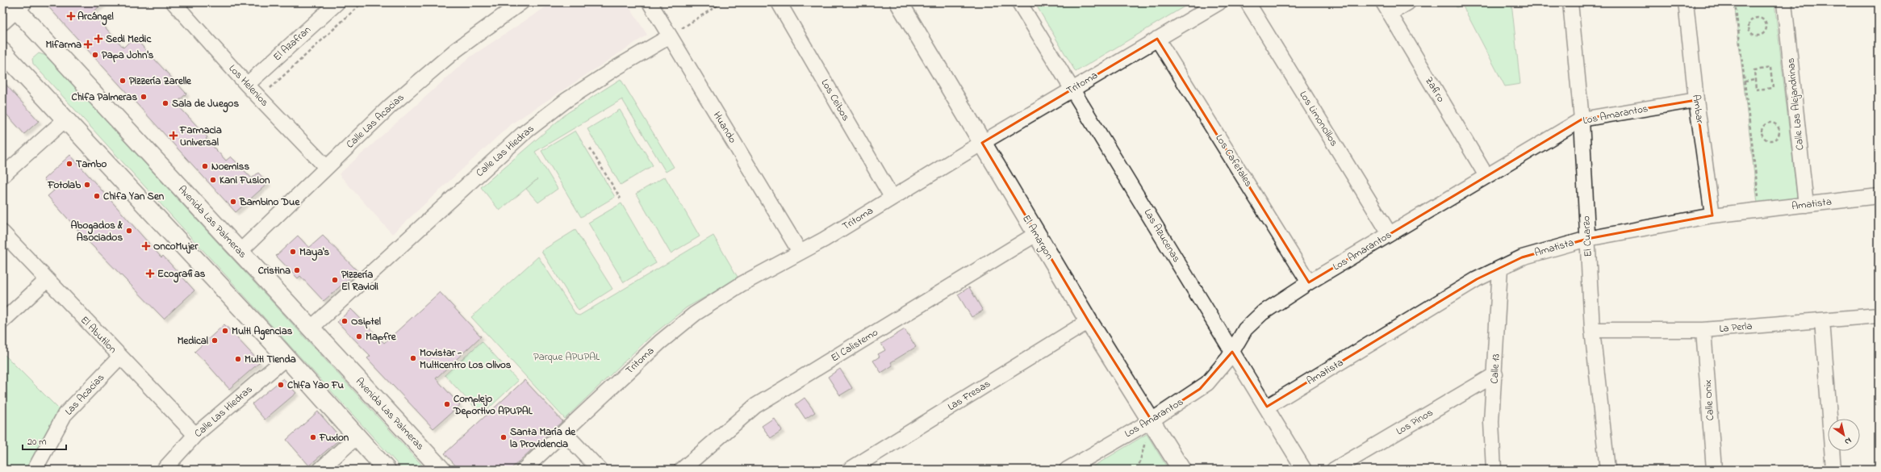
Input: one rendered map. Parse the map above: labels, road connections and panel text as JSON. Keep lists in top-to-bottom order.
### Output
{
  "streets": {
    "main road": ["Avenida Las Palmeras", "El Amargon"],
    "street": [
      "El Azafran",
      "Tritoma",
      "Los Helenios",
      "Zafiro",
      "Los Ceibos",
      "Calle Las Alejandrinas",
      "Ambar",
      "Los Amarantos",
      "Los Limoncillos",
      "Calle Las Acacias",
      "Huando",
      "Calle Las Hiedras",
      "Los Cafetales",
      "Amatista",
      "Las Azucenas",
      "El Cuarzo",
      "La Perla",
      "El Abutilon",
      "El Calistemo",
      "Calle 13",
      "Las Acacias",
      "Las Fresas",
      "Calle Onix",
      "Los Pinos"
    ]
  },
  "crossings": [
    ["El Azafran", "Los Helenios"],
    ["Tritoma", "Los Ceibos"],
    ["Tritoma", "Huando"],
    ["Tritoma", "Los Cafetales"],
    ["Tritoma", "Las Azucenas"],
    ["Tritoma", "El Amargon"],
    ["Los Helenios", "Calle Las Acacias"],
    ["Zafiro", "Los Amarantos"],
    ["Calle Las Alejandrinas", "Amatista"],
    ["Ambar", "Los Amarantos"],
    ["Ambar", "Amatista"],
    ["Los Amarantos", "Los Limoncillos"],
    ["Los Amarantos", "Los Cafetales"],
    ["Los Amarantos", "Las Azucenas"],
    ["Los Amarantos", "El Cuarzo"],
    ["Los Amarantos", "El Amargon"],
    ["Calle Las Acacias", "Avenida Las Palmeras"],
    ["Huando", "Calle Las Hiedras"],
    ["Calle Las Hiedras", "Avenida Las Palmeras"],
    ["Calle Las Hiedras", "El Abutilon"],
    ["Amatista", "Las Azucenas"],
    ["Amatista", "El Cuarzo"],
    ["Amatista", "Calle 13"],
    ["El Cuarzo", "La Perla"],
    ["El Amargon", "El Calistemo"],
    ["El Amargon", "Las Fresas"],
    ["La Perla", "Calle Onix"],
    ["El Abutilon", "Las Acacias"],
    ["Calle 13", "Los Pinos"]
  ],
  "parks": ["Parque APUPAL"],
  "places": {
    "health": [
      "Arcángel",
      "Sedi Medic",
      "Mifarma",
      "Farmacia Universal",
      "OncoMujer",
      "Ecografias"
    ],
    "other": [
      "Papa John's",
      "Pizzería Zarelle",
      "Chifa Palmeras",
      "Sala de Juegos",
      "Tambo",
      "Noemiss",
      "Kani Fusion",
      "Fotolab",
      "Chifa Yan Sen",
      "Bambino Due",
      "Abogados & Asociados",
      "Maya's",
      "Cristina",
      "Pizzería El Ravioli",
      "Osiptel",
      "Multi Agencias",
      "Mapfre",
      "Medical",
      "Movistar - Multicentro Los Olivos",
      "Multi Tienda",
      "Chifa Yao Fu",
      "Complejo Deportivo APUPAL",
      "Fuxion",
      "Santa María de la Providencia"
    ]
  },
  "scale_bar": "20 m",
  "north": "bottom right"
}
